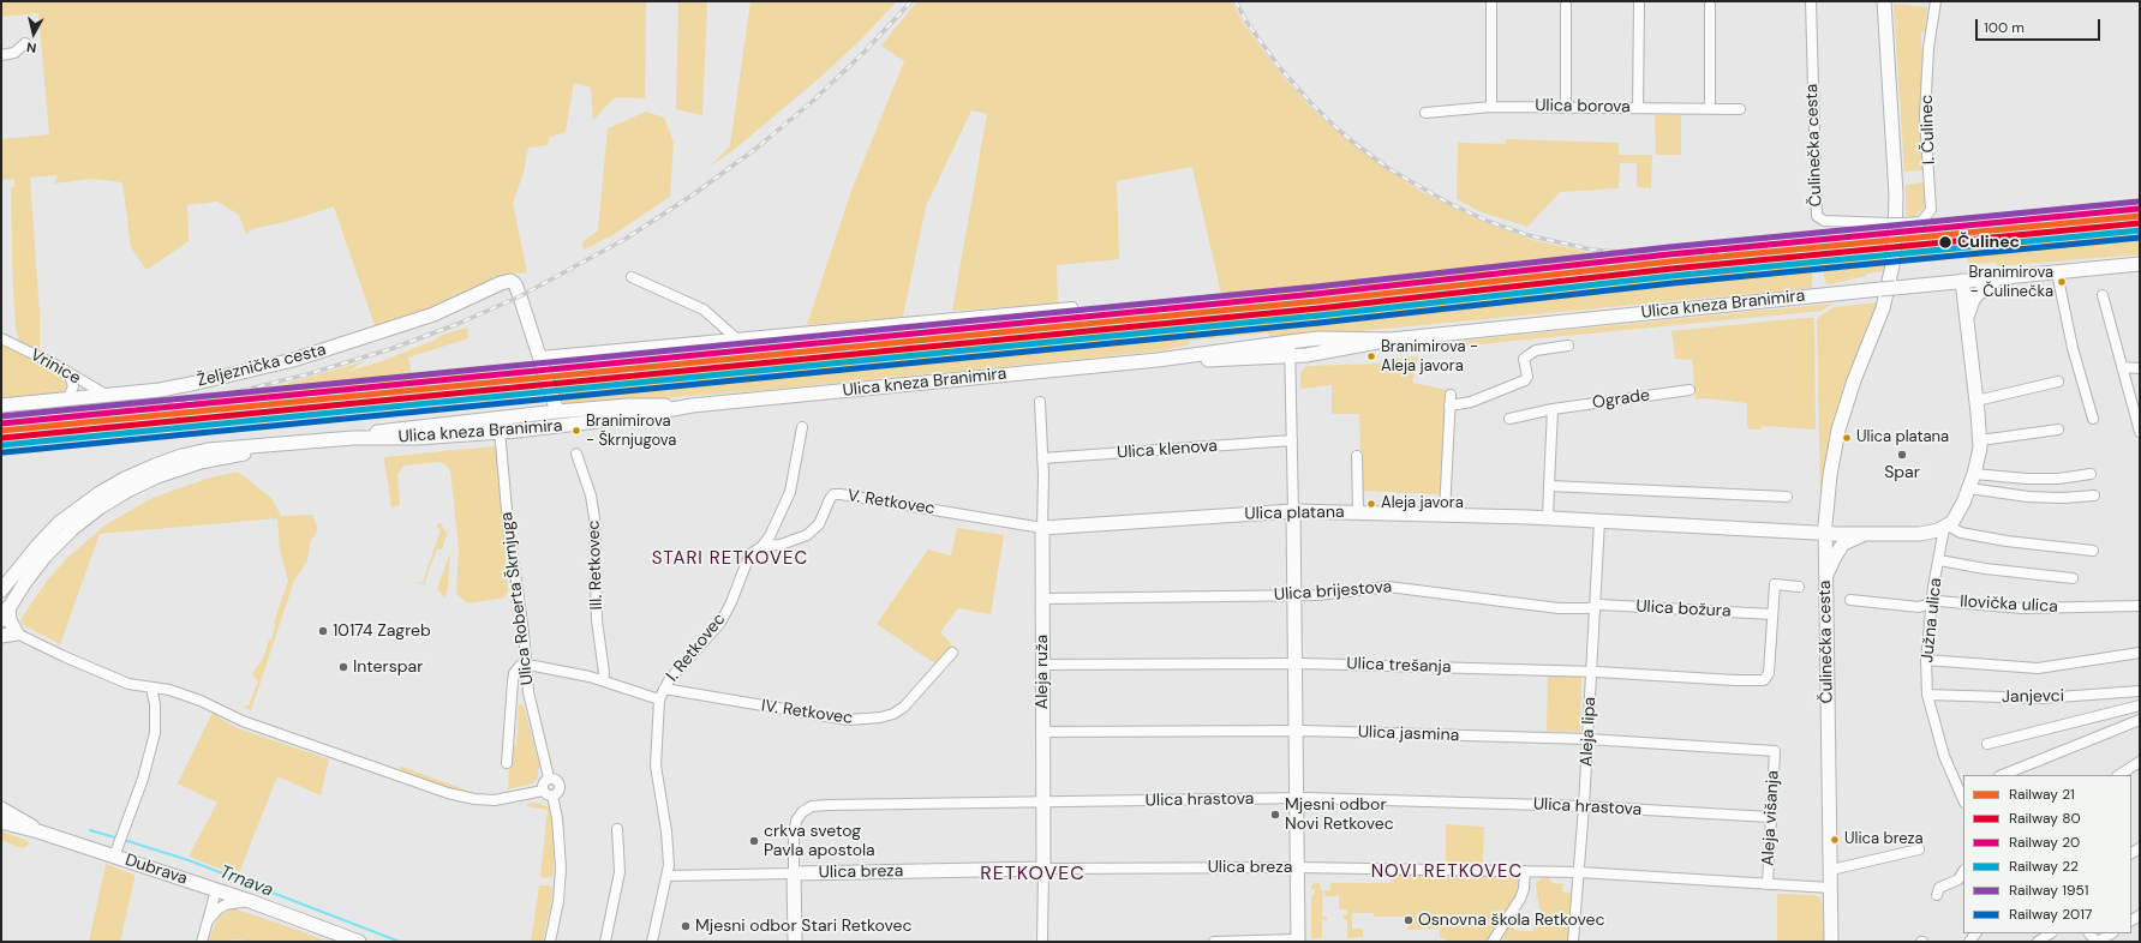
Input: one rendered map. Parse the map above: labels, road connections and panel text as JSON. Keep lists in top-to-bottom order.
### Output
{
  "streets": {
    "main road": [
      "Čulinečka cesta",
      "Ulica kneza Branimira",
      "Željeznička cesta",
      "Ulica platana",
      "Južna ulica",
      "Aleja ruža",
      "Ulica breza",
      "Dubrava"
    ],
    "street": [
      "Ulica borova",
      "I. Čulinec",
      "Vrinice",
      "Ograde",
      "Ulica klenova",
      "V. Retkovec",
      "III. Retkovec",
      "Ulica brijestova",
      "Ulica Roberta Škrnjuga",
      "Ilovička ulica",
      "Ulica božura",
      "I. Retkovec",
      "Ulica trešanja",
      "Janjevci",
      "IV. Retkovec",
      "Aleja lipa",
      "Ulica jasmina",
      "Ulica hrastova",
      "Aleja višanja"
    ]
  },
  "crossings": [
    ["I. Čulinec", "Čulinečka cesta"],
    ["Čulinečka cesta", "Ulica platana"],
    ["Čulinečka cesta", "Ulica breza"],
    ["Ulica kneza Branimira", "Ulica Roberta Škrnjuga"],
    ["Ulica kneza Branimira", "Južna ulica"],
    ["Željeznička cesta", "Vrinice"],
    ["Ulica klenova", "Aleja ruža"],
    ["V. Retkovec", "Ulica platana"],
    ["V. Retkovec", "I. Retkovec"],
    ["V. Retkovec", "Aleja ruža"],
    ["Ulica platana", "Aleja ruža"],
    ["Ulica platana", "Aleja lipa"],
    ["Ulica brijestova", "Ulica božura"],
    ["Ulica brijestova", "Aleja ruža"],
    ["Ulica brijestova", "Aleja lipa"],
    ["Ilovička ulica", "Južna ulica"],
    ["Ulica božura", "Ulica trešanja"],
    ["Ulica božura", "Aleja lipa"],
    ["Južna ulica", "Janjevci"],
    ["I. Retkovec", "IV. Retkovec"],
    ["I. Retkovec", "Ulica breza"],
    ["Ulica trešanja", "Aleja ruža"],
    ["Ulica trešanja", "Aleja lipa"],
    ["Aleja ruža", "Ulica jasmina"],
    ["Aleja ruža", "Ulica hrastova"],
    ["Aleja ruža", "Ulica breza"],
    ["Aleja lipa", "Ulica jasmina"],
    ["Aleja lipa", "Ulica hrastova"],
    ["Aleja lipa", "Ulica breza"],
    ["Ulica jasmina", "Aleja višanja"],
    ["Ulica hrastova", "Aleja višanja"],
    ["Ulica hrastova", "Ulica breza"],
    ["Aleja višanja", "Ulica breza"]
  ],
  "districts": ["STARI RETKOVEC", "NOVI RETKOVEC", "RETKOVEC"],
  "water": ["Trnava"],
  "places": [
    "Čulinec",
    "Branimirova - Čulinečka",
    "Branimirova - Aleja javora",
    "Branimirova - Škrnjugova",
    "Ulica platana",
    "Spar",
    "Aleja javora",
    "10174 Zagreb",
    "Interspar",
    "Mjesni odbor Novi Retkovec",
    "Ulica breza",
    "crkva svetog Pavla apostola",
    "Osnovna škola Retkovec",
    "Mjesni odbor Stari Retkovec"
  ],
  "lines": [
    "rail line 1951",
    "rail line 20",
    "rail line 21",
    "rail line 80",
    "rail line 22",
    "rail line 2017"
  ],
  "legend": [
    "Railway 21",
    "Railway 80",
    "Railway 20",
    "Railway 22",
    "Railway 1951",
    "Railway 2017"
  ],
  "scale_bar": "100 m",
  "north": "bottom"
}
